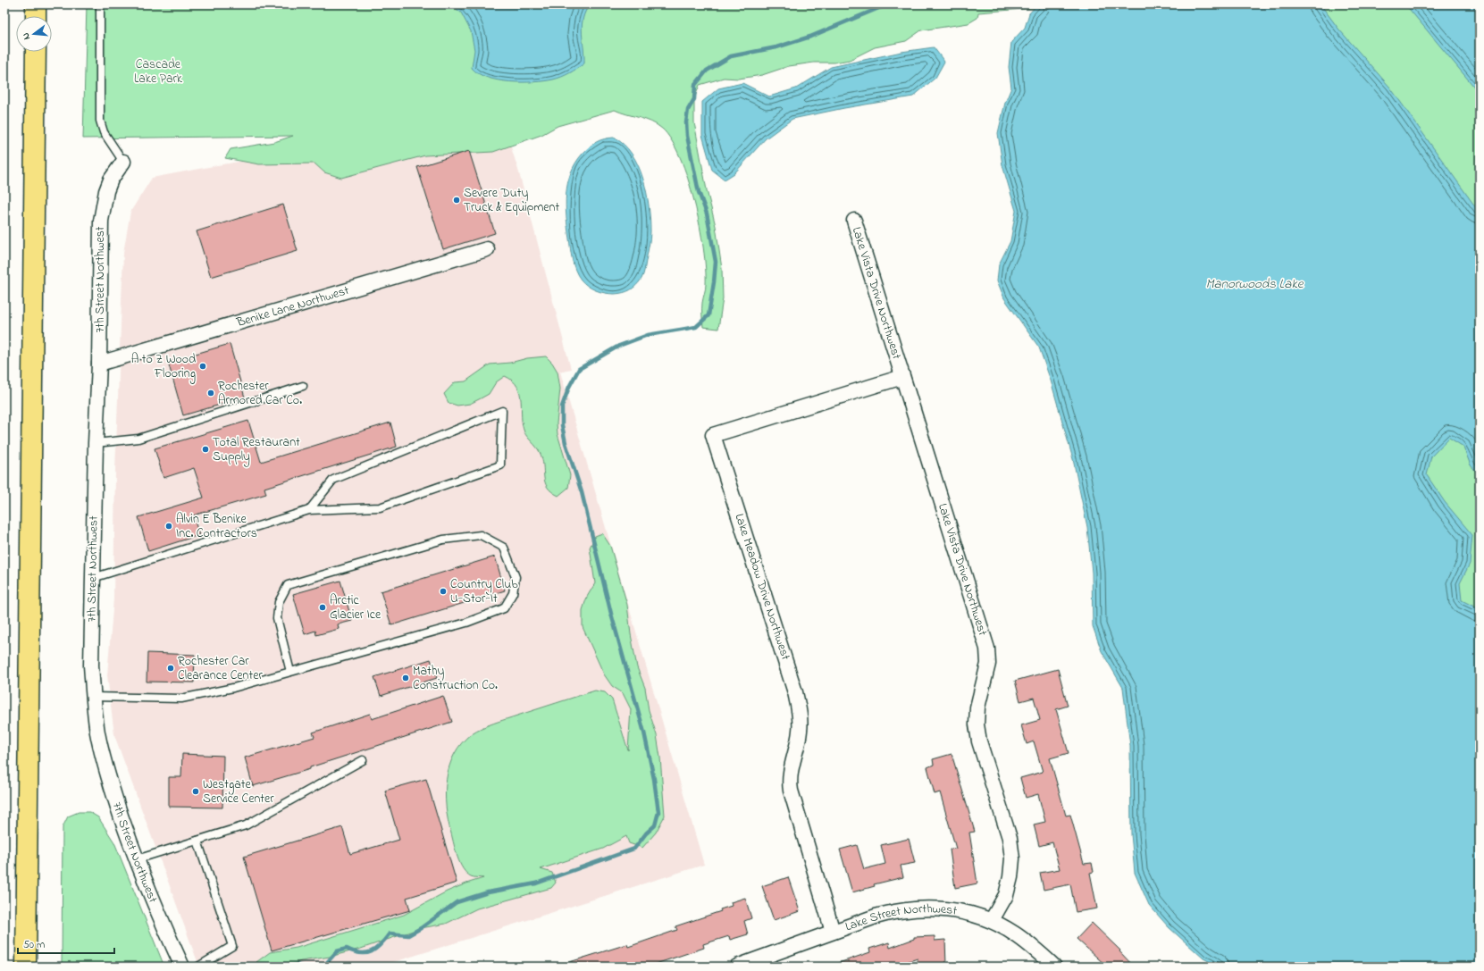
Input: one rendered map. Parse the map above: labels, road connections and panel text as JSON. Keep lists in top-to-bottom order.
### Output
{
  "streets": {
    "street": [
      "7th Street Northwest",
      "Lake Vista Drive Northwest",
      "Benike Lane Northwest",
      "Lake Meadow Drive Northwest",
      "Lake Street Northwest"
    ]
  },
  "crossings": [
    ["7th Street Northwest", "Benike Lane Northwest"],
    ["Lake Vista Drive Northwest", "Lake Meadow Drive Northwest"],
    ["Lake Vista Drive Northwest", "Lake Street Northwest"],
    ["Lake Meadow Drive Northwest", "Lake Street Northwest"]
  ],
  "water": ["Manorwoods Lake"],
  "parks": ["Cascade Lake Park"],
  "places": [
    "Severe Duty Truck & Equipment",
    "A to Z Wood Flooring",
    "Rochester Armored Car Co.",
    "Total Restaurant Supply",
    "Alvin E Benike Inc. Contractors",
    "Country Club U-Stor-It",
    "Arctic Glacier Ice",
    "Rochester Car Clearance Center",
    "Mathy Construction Co.",
    "Westgate Service Center"
  ],
  "scale_bar": "50 m",
  "north": "left"
}
